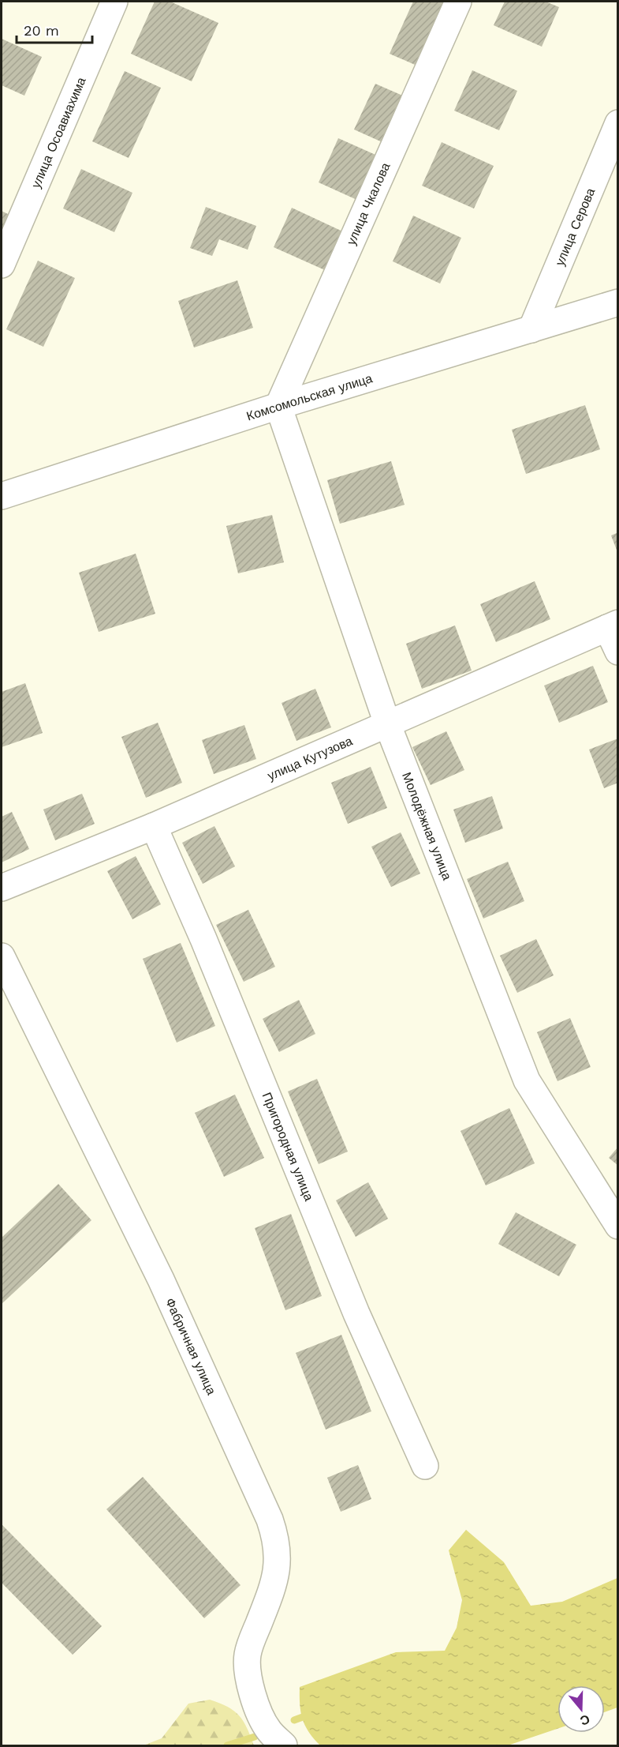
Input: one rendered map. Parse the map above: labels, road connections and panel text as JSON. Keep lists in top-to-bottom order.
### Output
{
  "streets": {
    "street": [
      "улица Осоавиахима",
      "улица Чкалова",
      "улица Серова",
      "Комсомольская улица",
      "улица Кутузова",
      "Молодёжная улица",
      "Пригородная улица",
      "Фабричная улица"
    ]
  },
  "crossings": [
    ["улица Чкалова", "Комсомольская улица"],
    ["улица Чкалова", "Молодёжная улица"],
    ["улица Серова", "Комсомольская улица"],
    ["Комсомольская улица", "Молодёжная улица"],
    ["улица Кутузова", "Молодёжная улица"],
    ["улица Кутузова", "Пригородная улица"]
  ],
  "scale_bar": "20 m",
  "north": "bottom"
}
